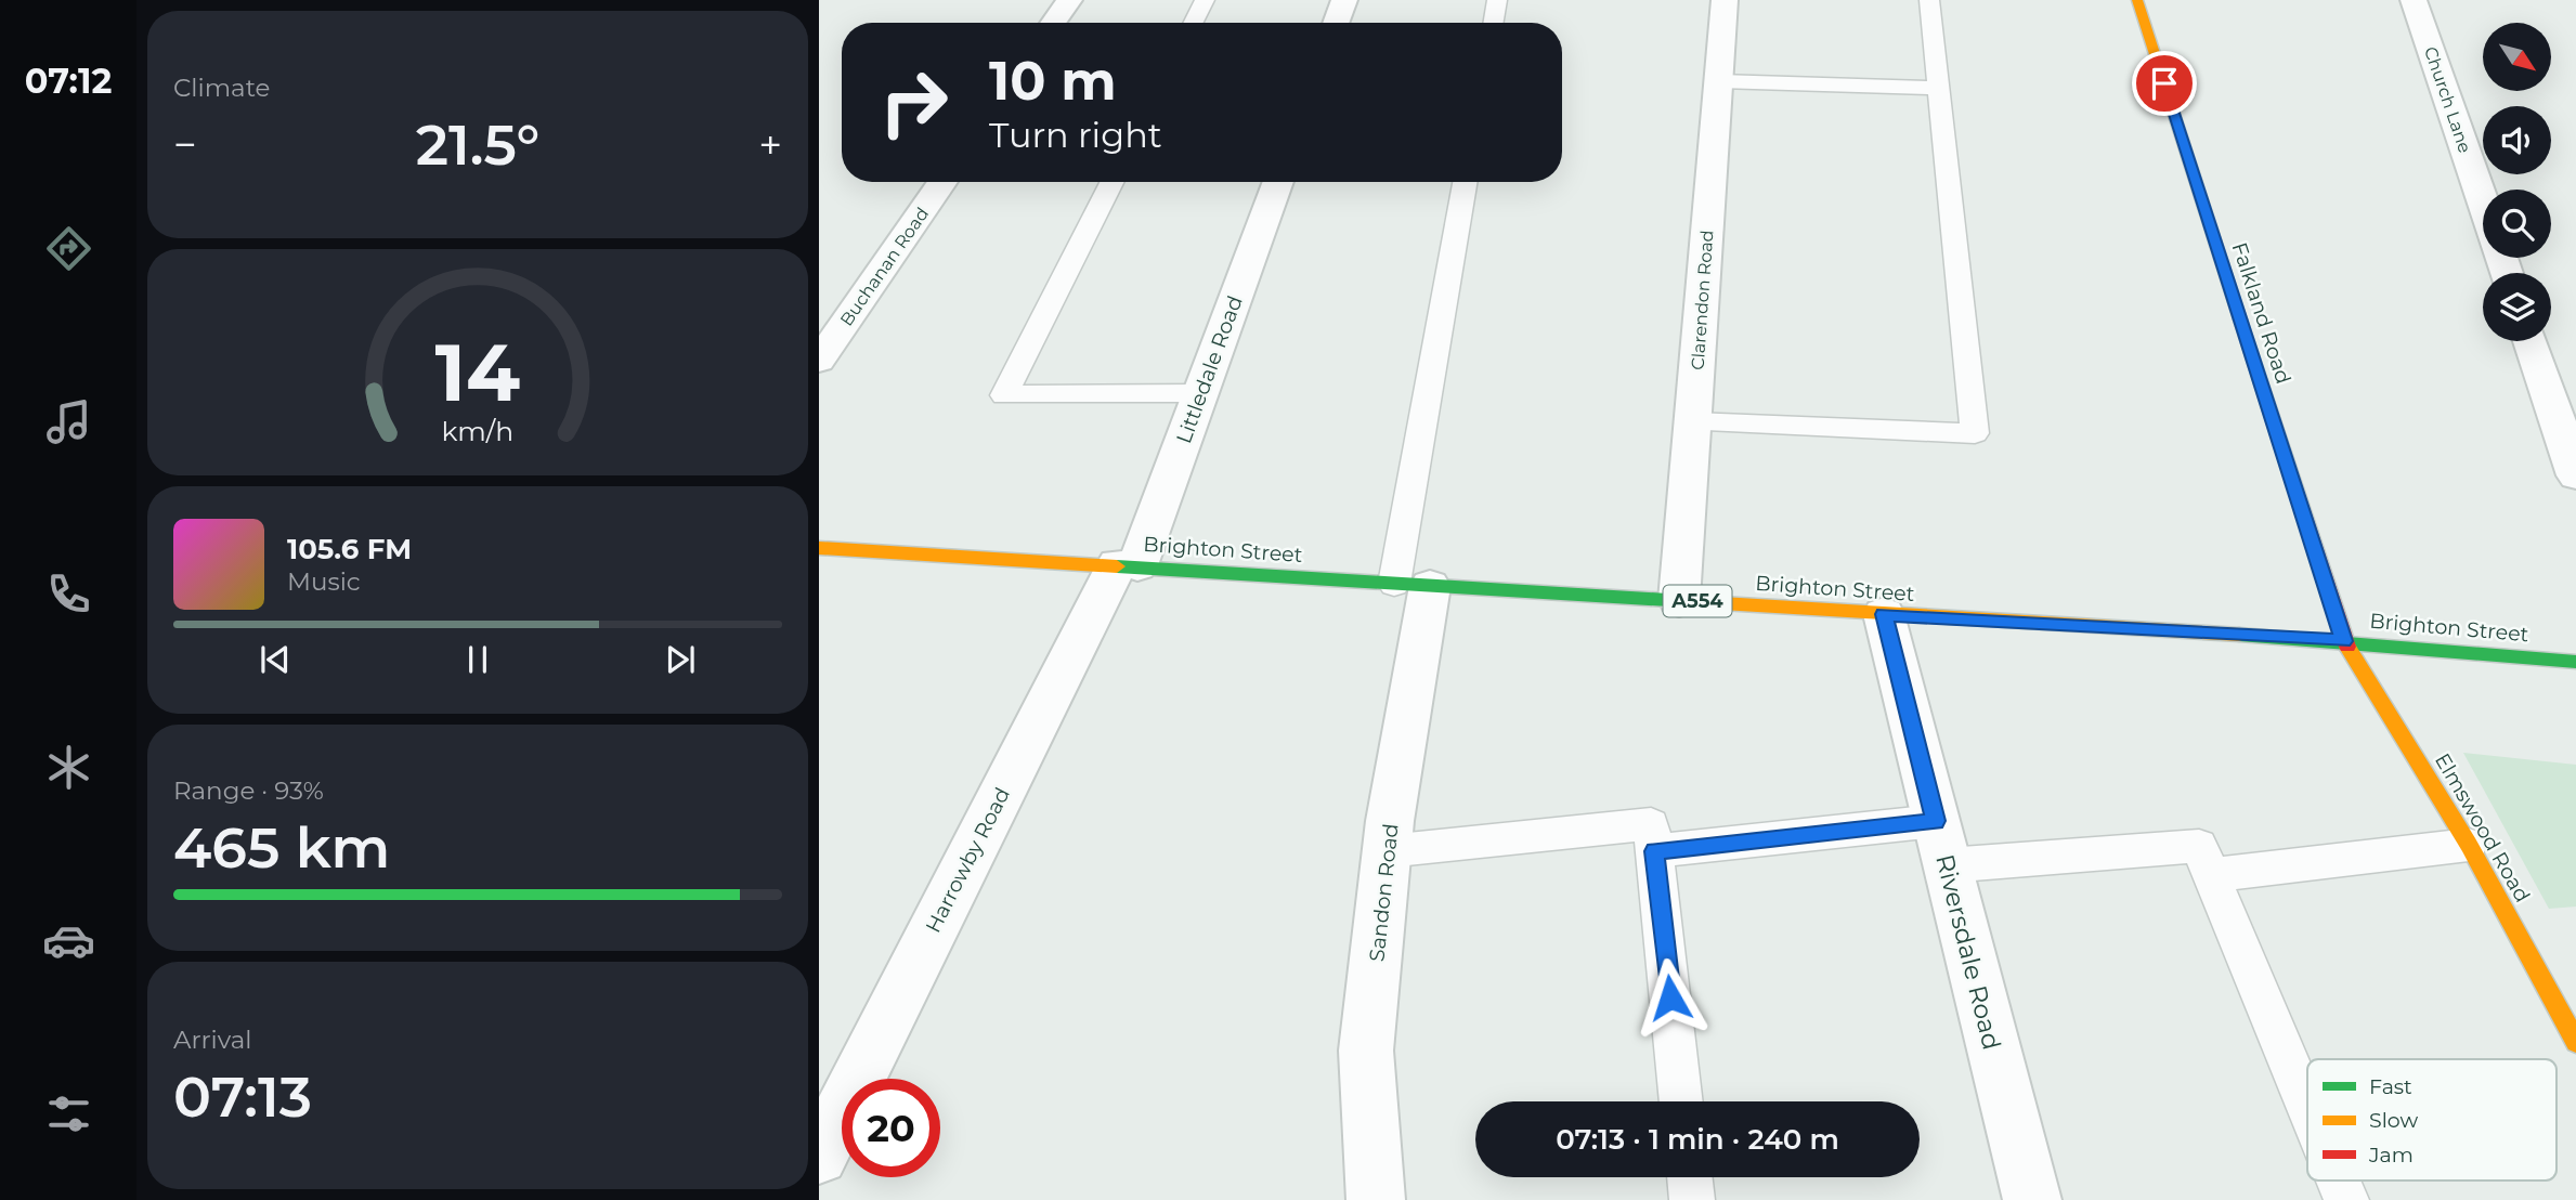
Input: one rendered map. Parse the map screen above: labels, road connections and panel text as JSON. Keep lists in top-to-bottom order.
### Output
{
  "streets": {
    "street": [
      "Church Lane",
      "Buchanan Road",
      "Clarendon Road",
      "Falkland Road",
      "Littledale Road",
      "Brighton Street",
      "A554",
      "Elmswood Road",
      "Harrowby Road",
      "Sandon Road",
      "Riversdale Road"
    ]
  },
  "crossings": [
    ["Clarendon Road", "Brighton Street"],
    ["Falkland Road", "Brighton Street"],
    ["Falkland Road", "Elmswood Road"],
    ["Littledale Road", "Brighton Street"],
    ["Littledale Road", "Harrowby Road"],
    ["Brighton Street", "Elmswood Road"],
    ["Brighton Street", "Harrowby Road"],
    ["Brighton Street", "Sandon Road"],
    ["Brighton Street", "Riversdale Road"]
  ],
  "legend": ["Fast", "Slow", "Jam"],
  "north": "bottom right",
  "page": {
    "tabs": "07:12",
    "tile": [
      "Climate",
      ["Range · 93%", "465 km"],
      ["Arrival", "07:13"]
    ],
    "turn": ["10 m", "Turn right"],
    "heat": ["−", "21.5°", "+"],
    "song": ["105.6 FM", "Music"],
    "limit": "20",
    "trip": "07:13 · 1 min · 240 m",
    "gauge": ["14", "km/h"]
  }
}
